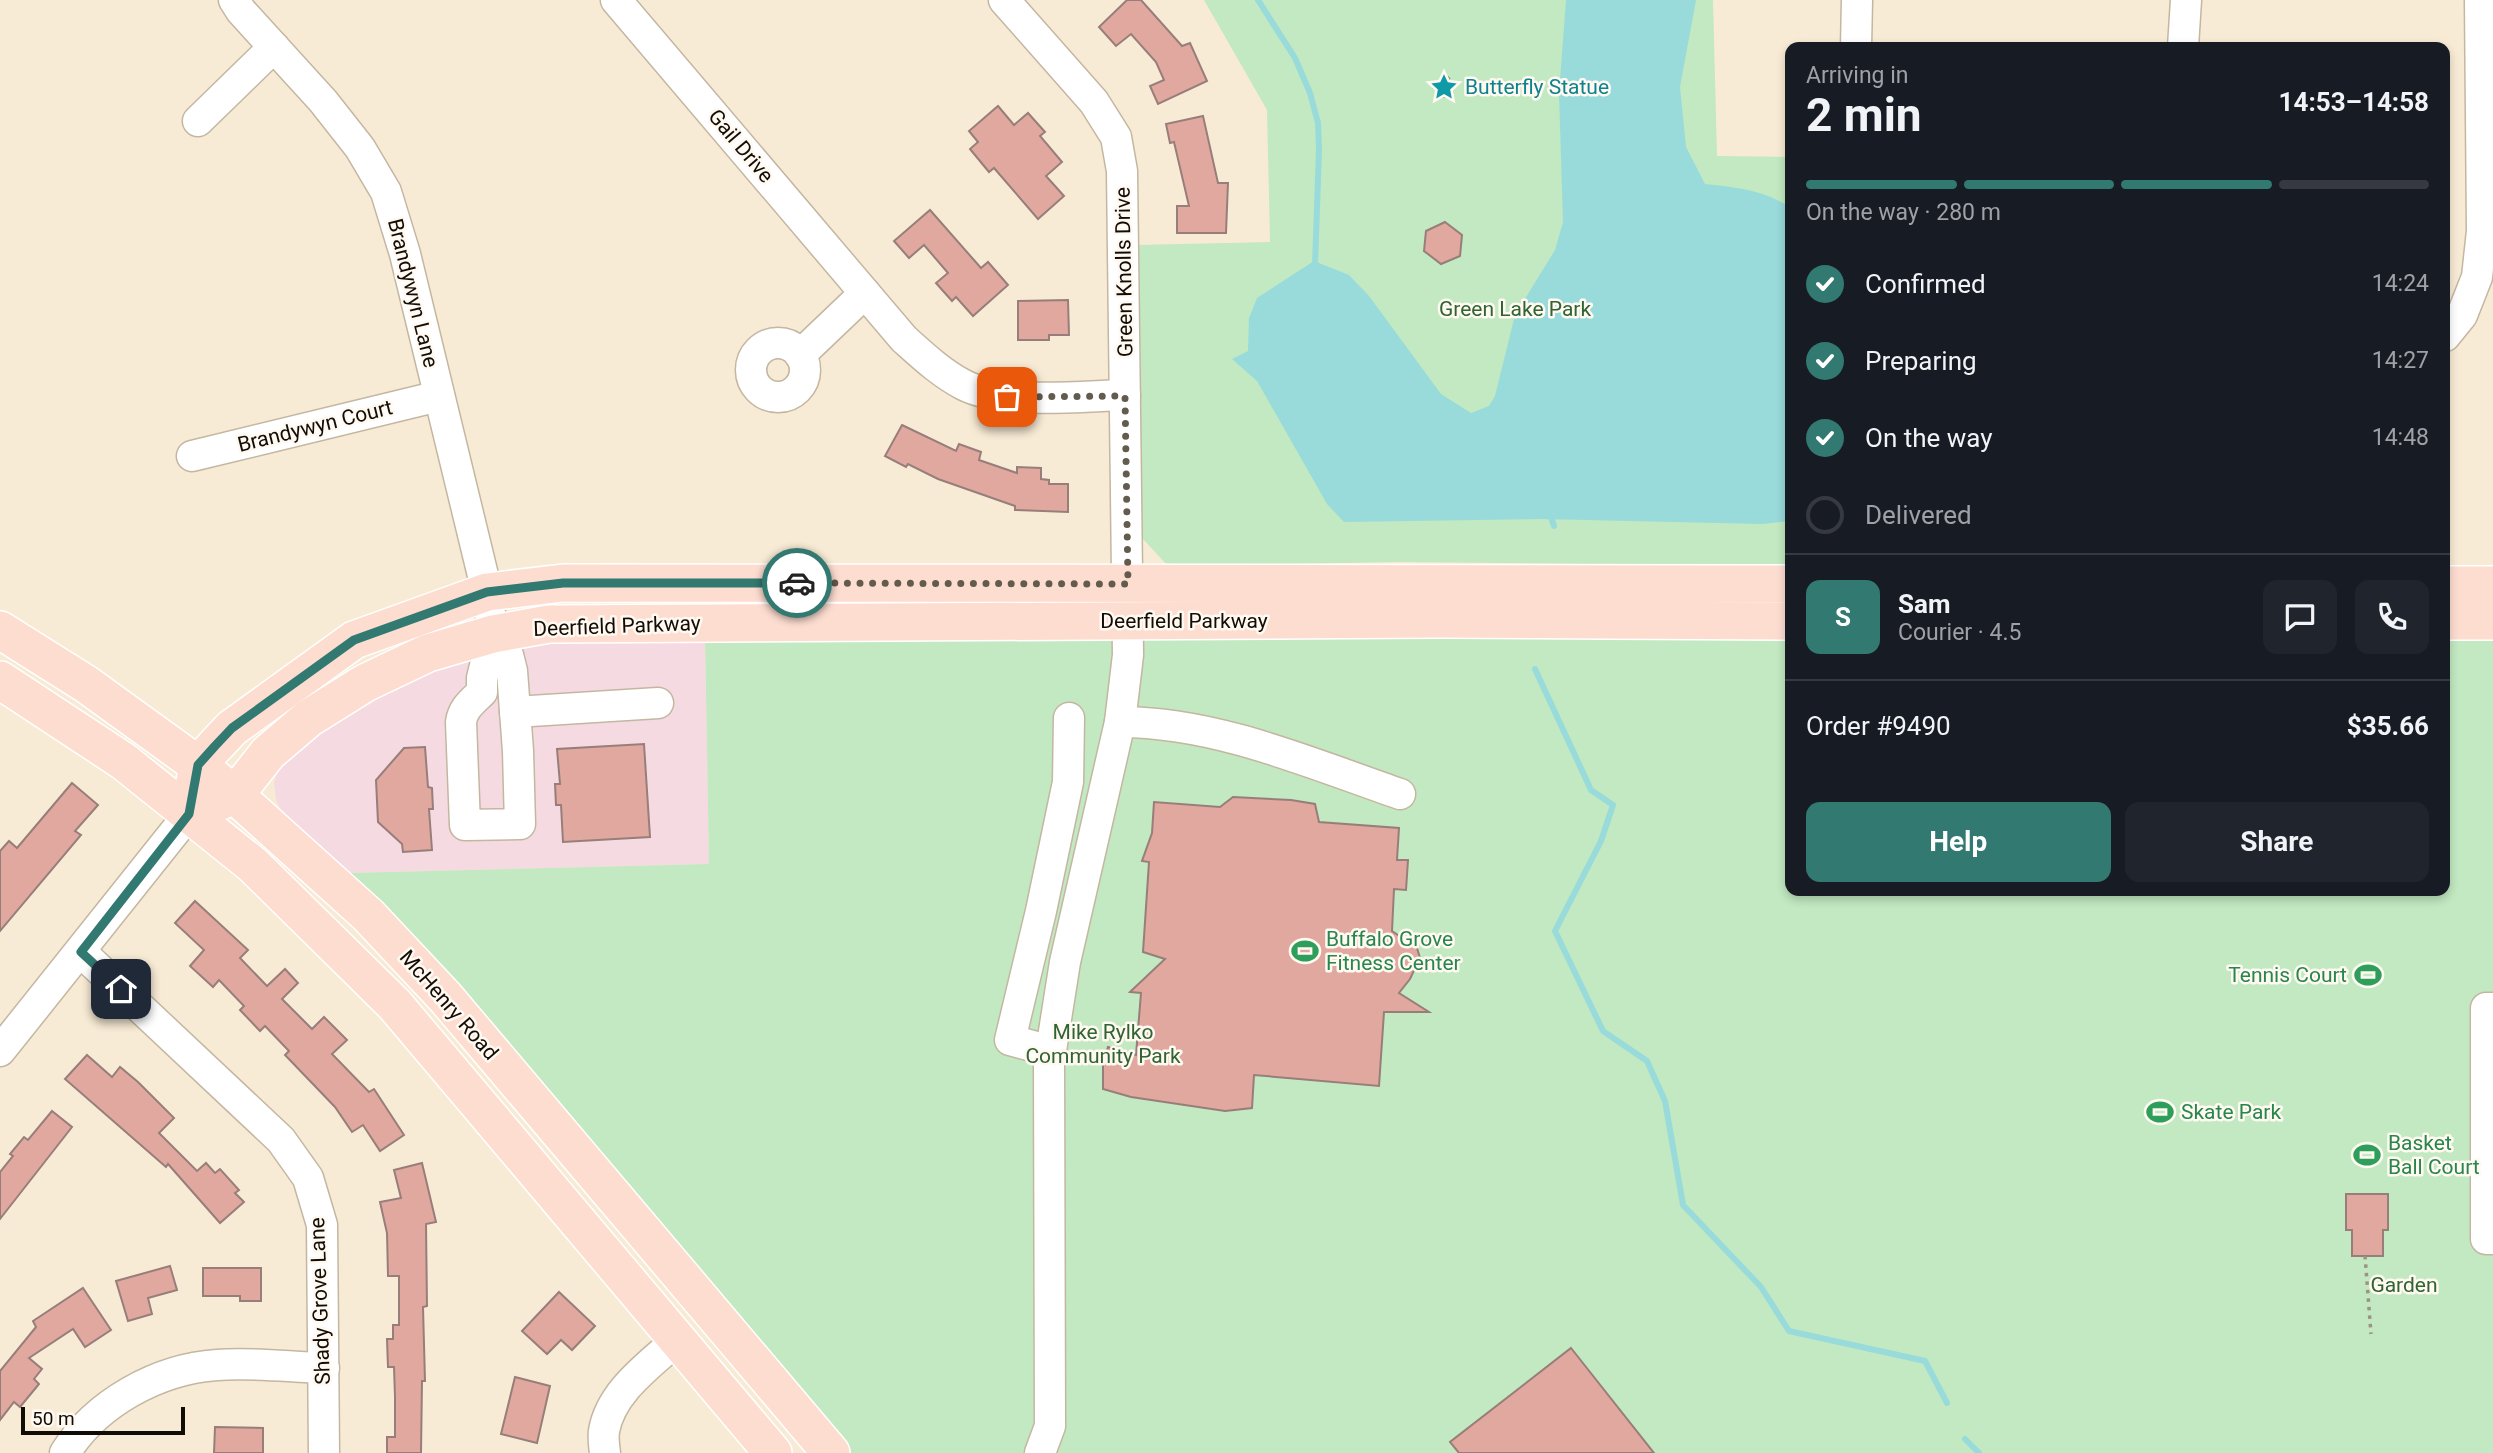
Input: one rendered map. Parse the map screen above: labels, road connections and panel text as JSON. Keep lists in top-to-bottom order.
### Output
{
  "streets": {
    "main road": ["Deerfield Parkway", "McHenry Road"],
    "street": [
      "Gail Drive",
      "Green Knolls Drive",
      "Brandywyn Lane",
      "Brandywyn Court",
      "Shady Grove Lane"
    ]
  },
  "crossings": [
    ["Gail Drive", "Green Knolls Drive"],
    ["Green Knolls Drive", "Deerfield Parkway"],
    ["Brandywyn Lane", "Brandywyn Court"],
    ["Brandywyn Lane", "Deerfield Parkway"],
    ["Deerfield Parkway", "McHenry Road"]
  ],
  "parks": ["Green Lake Park", "Mike Rylko Community Park", "Garden"],
  "places": {
    "place": ["Butterfly Statue"],
    "sports": [
      "Buffalo Grove Fitness Center",
      "Tennis Court",
      "Skate Park",
      "Basket Ball Court"
    ]
  },
  "scale_bar": "50 m",
  "page": {
    "heading": ["2 min", "Arriving in", "14:53–14:58"],
    "panel": [
      "Sam",
      "Courier · 4.5",
      "Order #9490",
      "$35.66"
    ],
    "bar": "On the way · 280 m",
    "list": [
      ["Confirmed", "14:24"],
      ["Preparing", "14:27"],
      ["On the way", "14:48"],
      "Delivered"
    ],
    "round": "S",
    "buttons": ["Help", "Share"],
    "scale": "50 m"
  }
}
